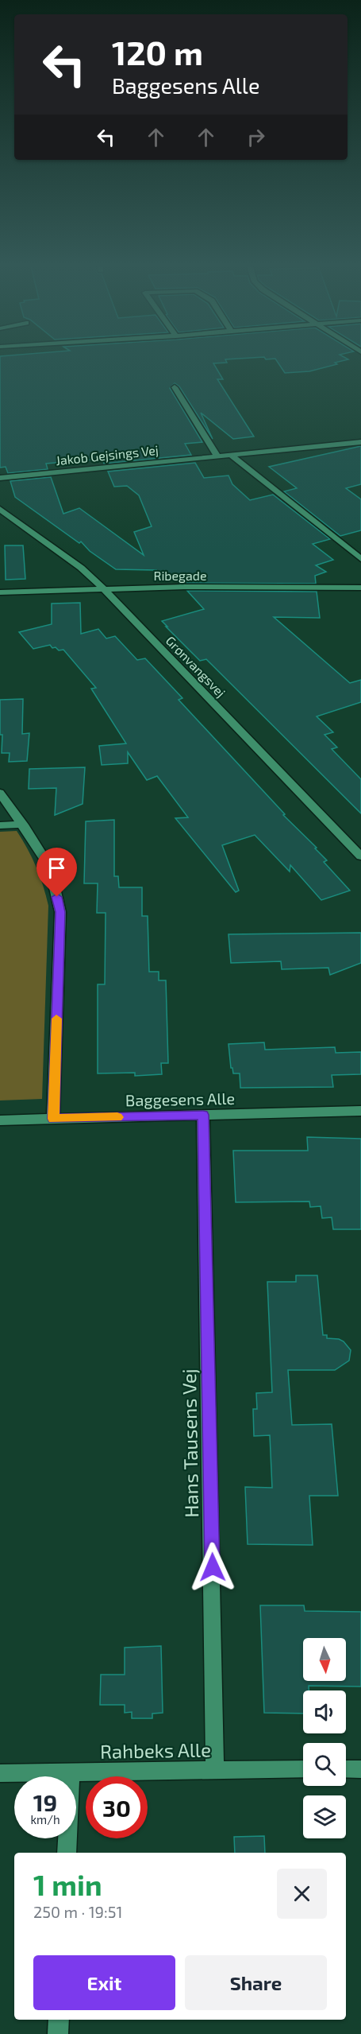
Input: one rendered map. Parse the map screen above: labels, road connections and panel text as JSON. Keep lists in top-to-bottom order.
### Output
{
  "streets": {
    "street": [
      "Jakob Gejsings Vej",
      "Ribegade",
      "Grønvangsvej",
      "Baggesens Alle",
      "Hans Tausens Vej",
      "Rahbeks Alle"
    ]
  },
  "crossings": [
    ["Ribegade", "Grønvangsvej"],
    ["Baggesens Alle", "Hans Tausens Vej"],
    ["Hans Tausens Vej", "Rahbeks Alle"]
  ],
  "north": "bottom",
  "page": {
    "turn": ["120 m", "Baggesens Alle"],
    "speed": "19 km/h",
    "limit": "30",
    "heading": ["1 min", "250 m · 19:51"],
    "buttons": ["Exit", "Share"]
  }
}
